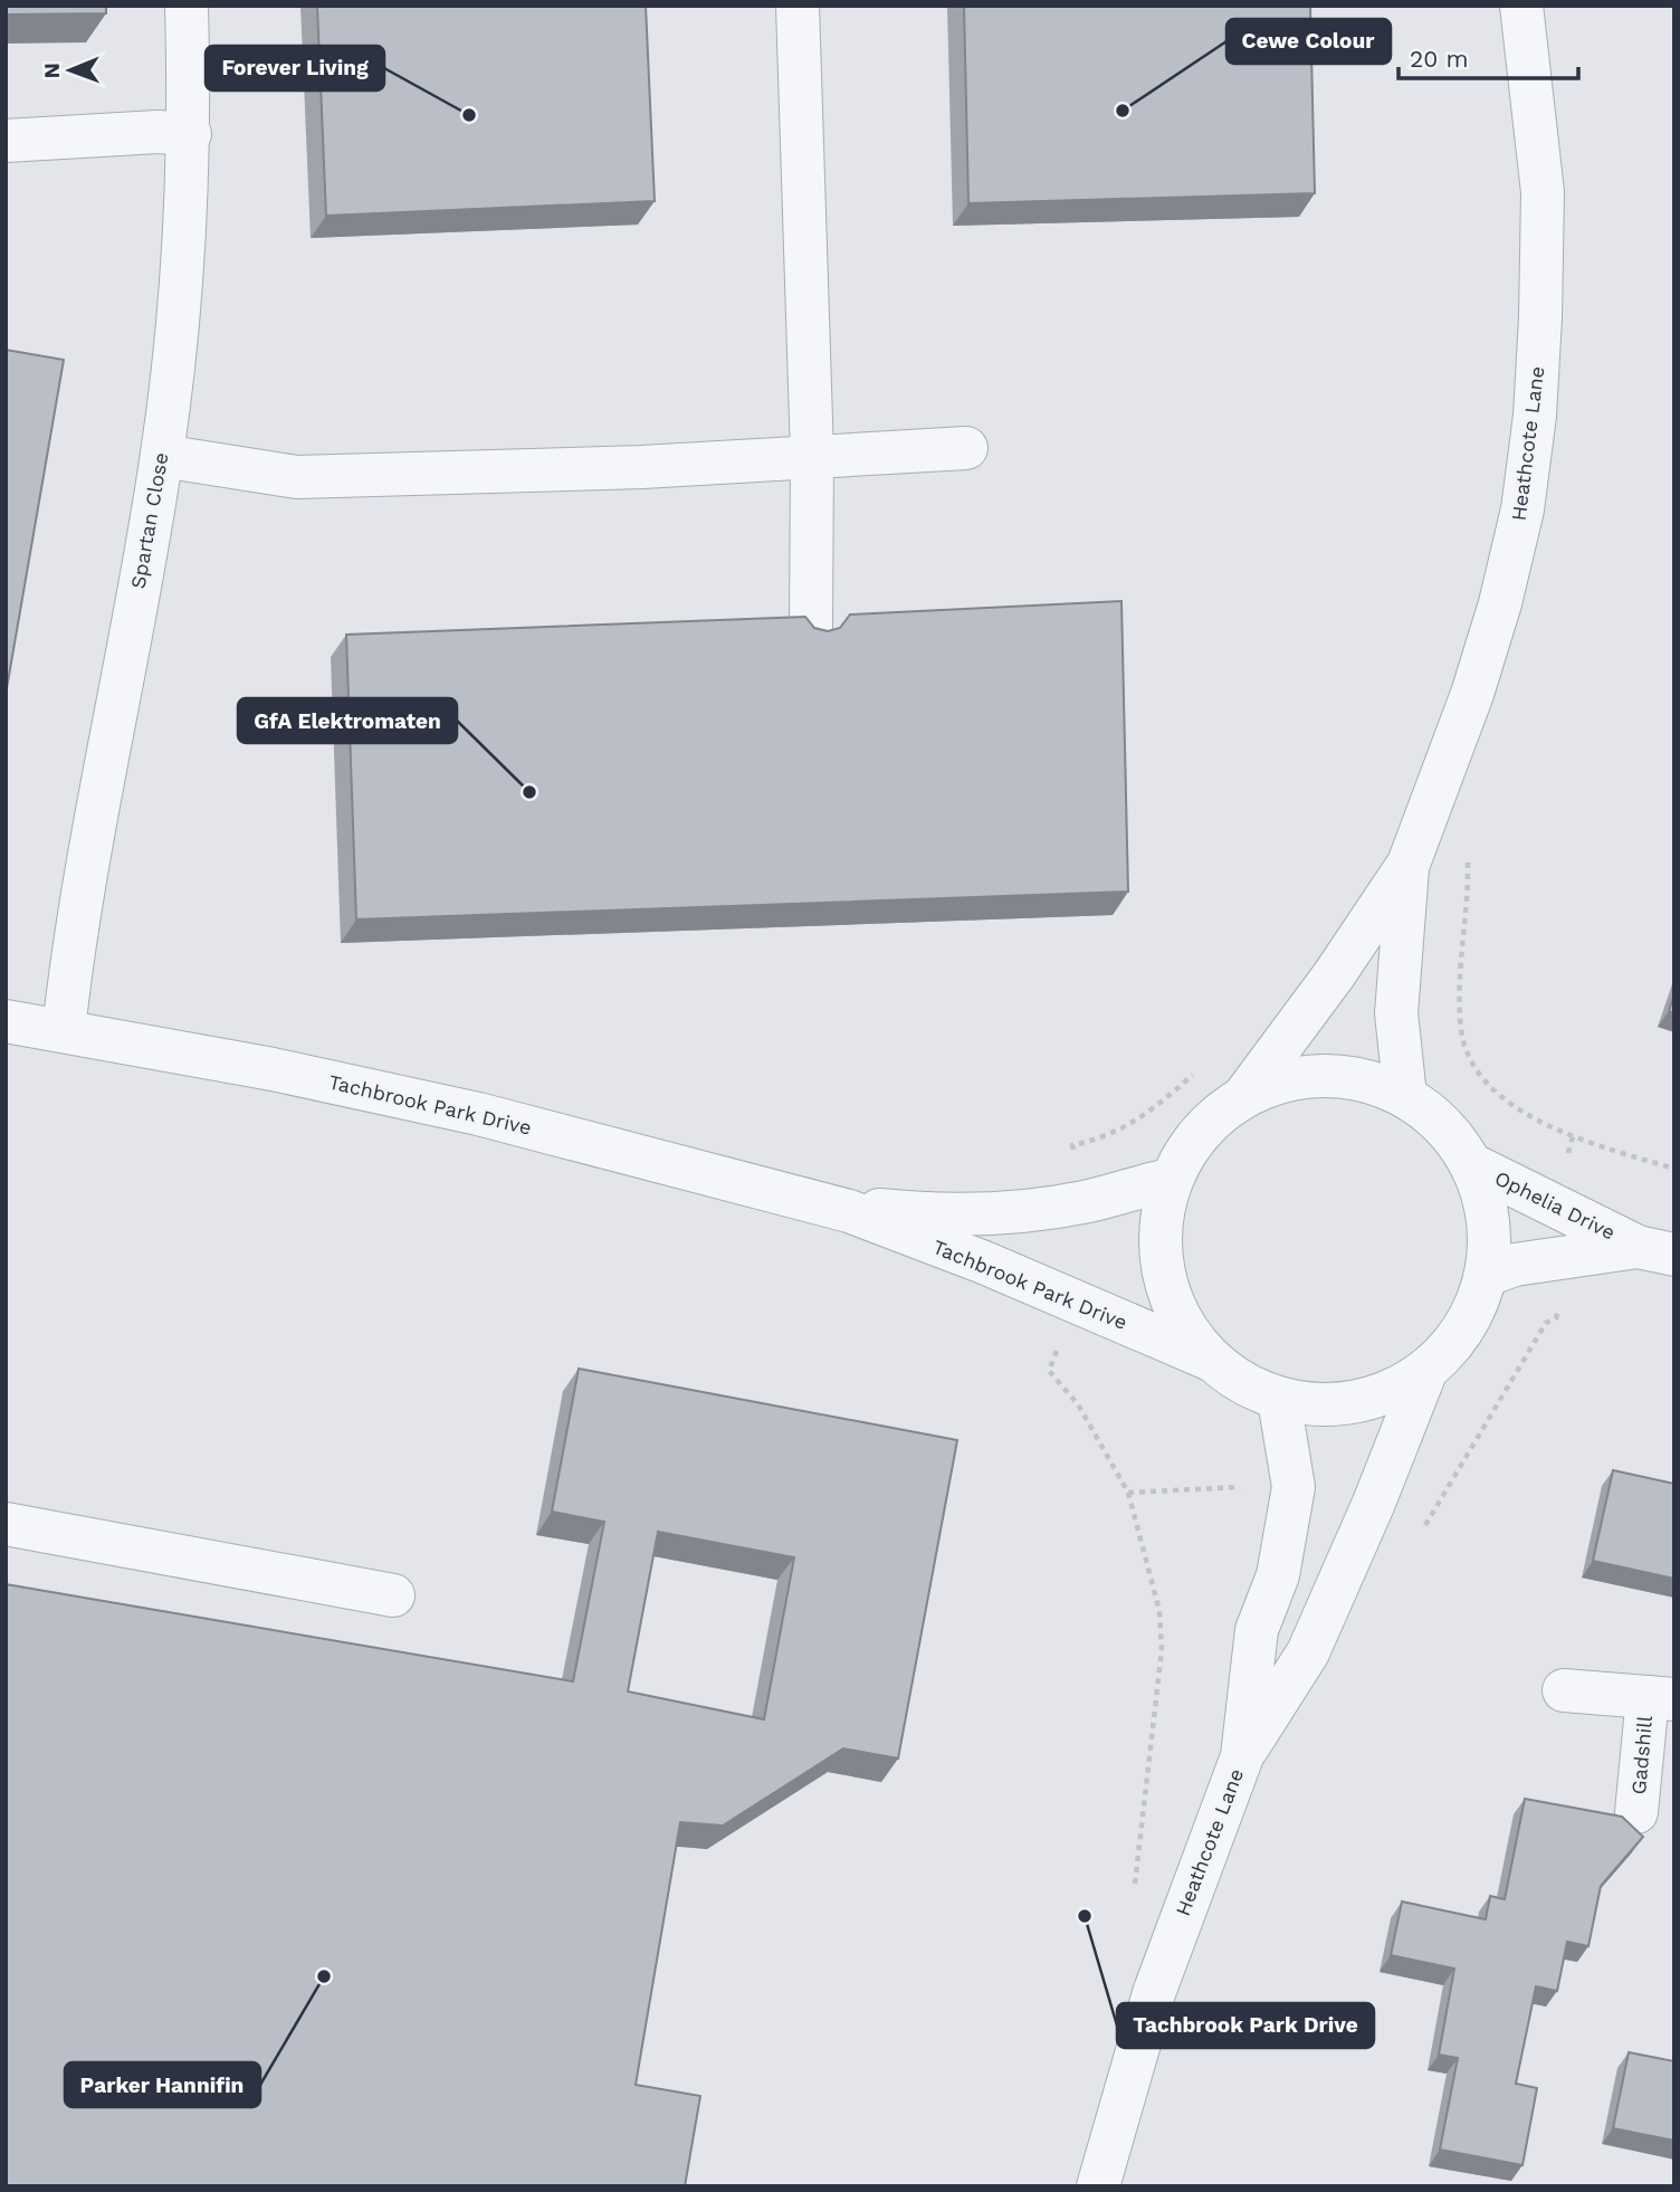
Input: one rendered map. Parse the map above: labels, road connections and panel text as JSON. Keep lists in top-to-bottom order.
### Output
{
  "streets": {
    "street": [
      "Heathcote Lane",
      "Spartan Close",
      "Tachbrook Park Drive",
      "Ophelia Drive",
      "Gadshill"
    ]
  },
  "crossings": [
    ["Spartan Close", "Tachbrook Park Drive"]
  ],
  "places": [
    "Cewe Colour",
    "Forever Living",
    "GfA Elektromaten",
    "Tachbrook Park Drive",
    "Parker Hannifin"
  ],
  "scale_bar": "20 m",
  "north": "left"
}
